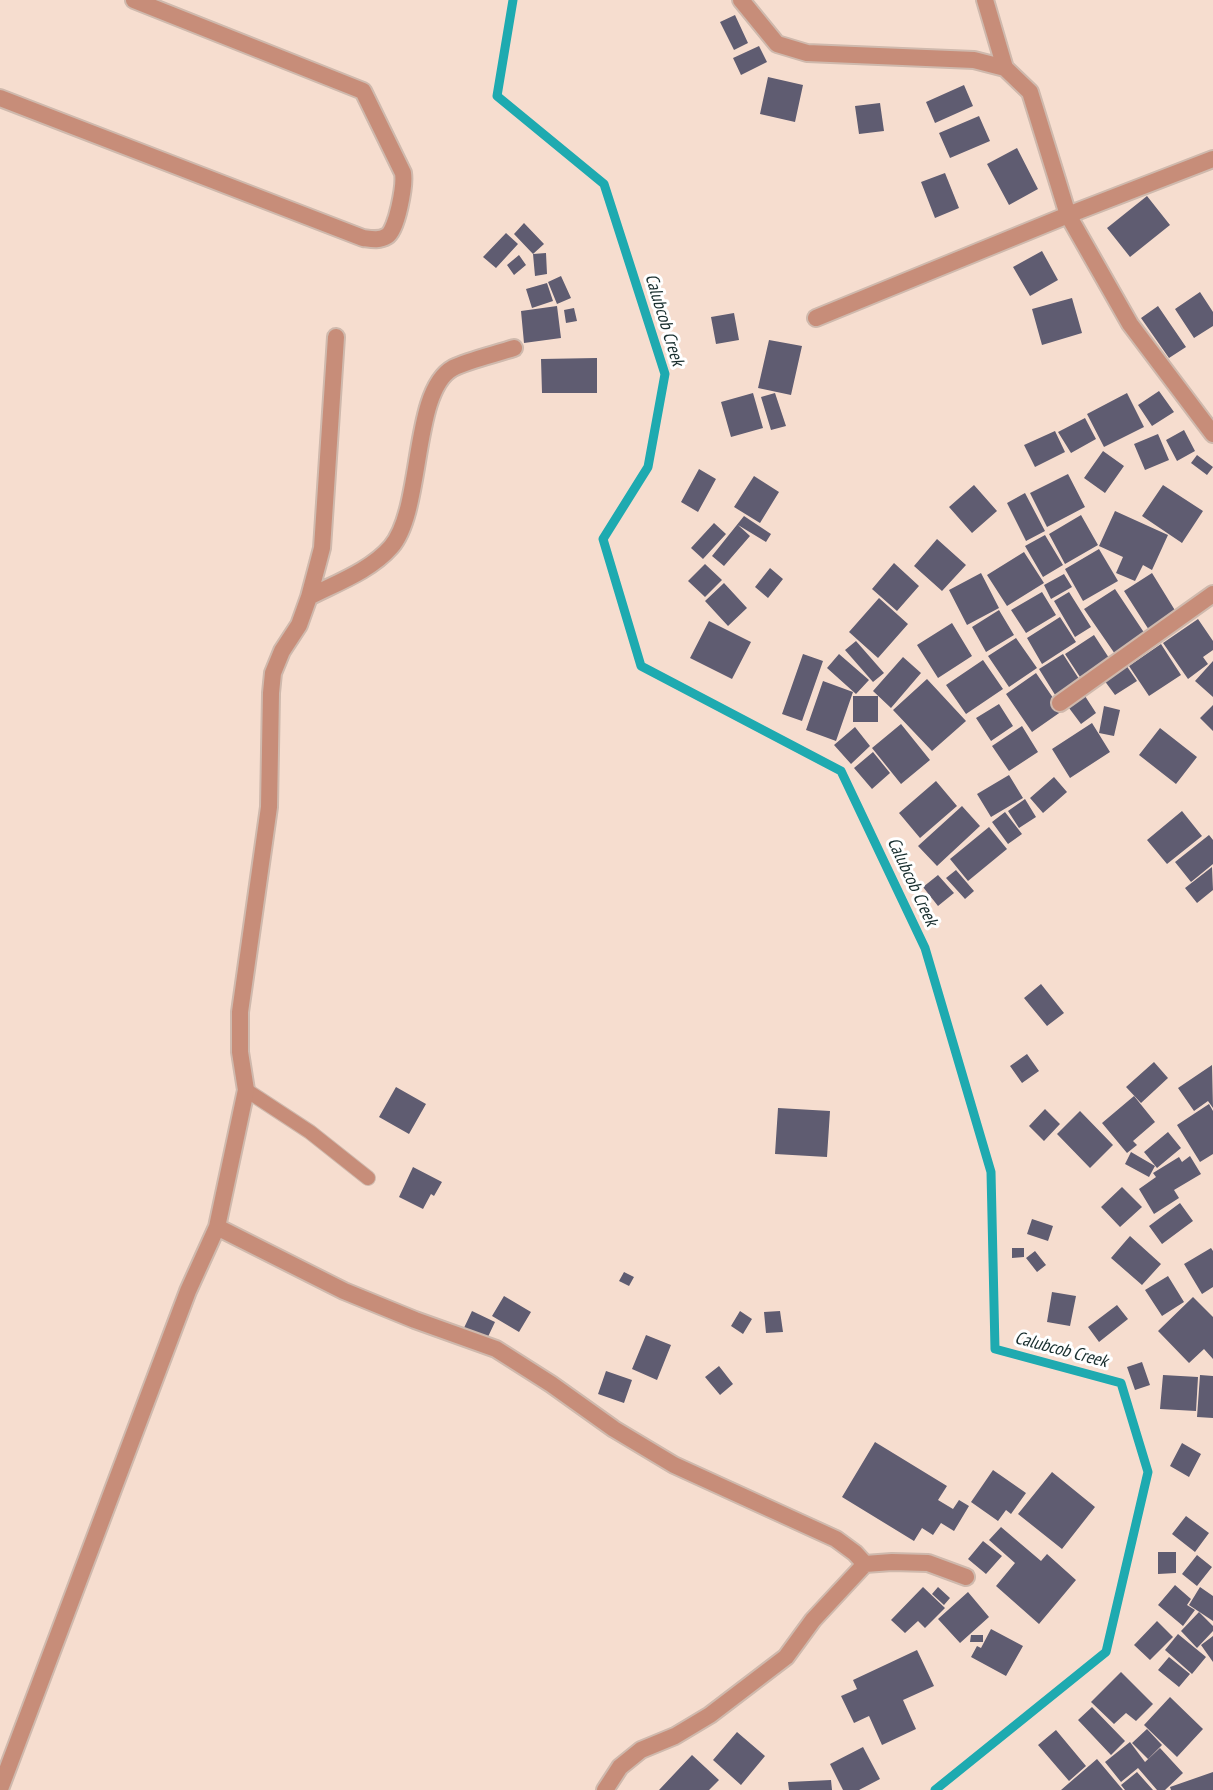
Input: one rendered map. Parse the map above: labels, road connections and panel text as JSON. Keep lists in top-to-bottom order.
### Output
{
  "water": ["Calubcob Creek"]
}
